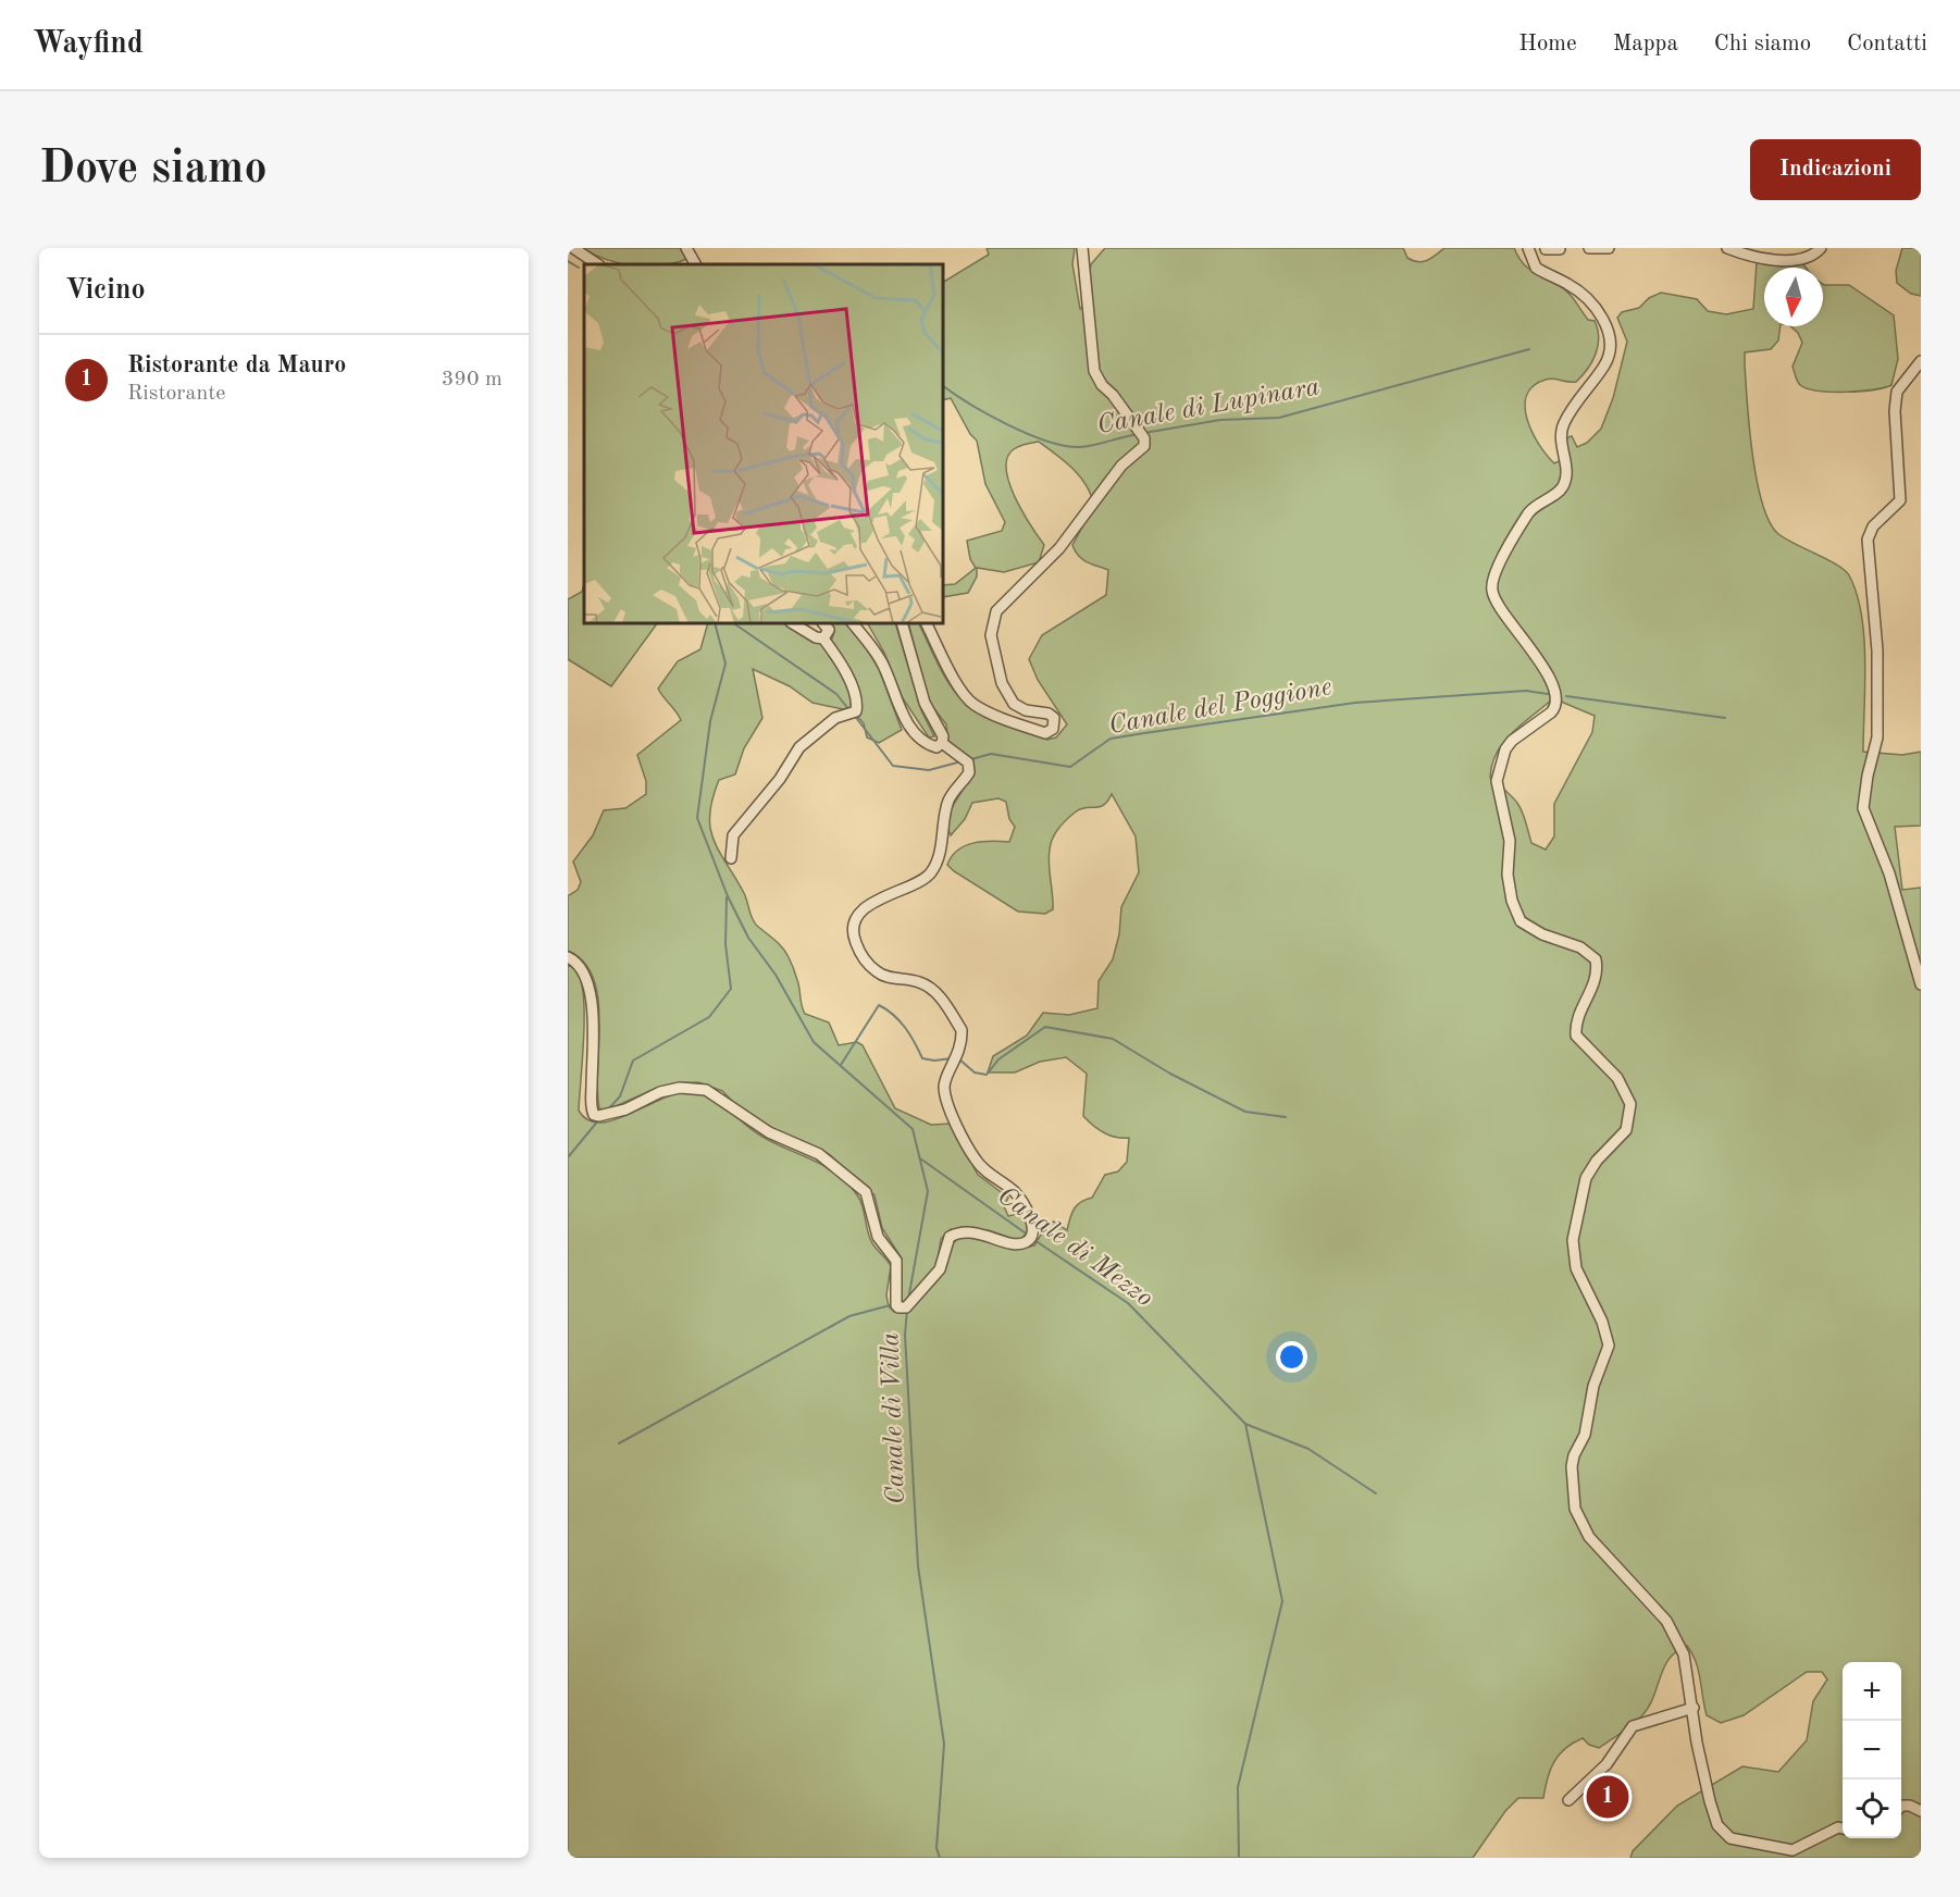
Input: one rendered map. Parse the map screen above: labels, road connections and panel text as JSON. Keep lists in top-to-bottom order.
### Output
{
  "water": [
    "Canale di Lupinara",
    "Canale del Poggione",
    "Canale di Mezzo",
    "Canale di Villa"
  ],
  "north": "bottom",
  "page": {
    "header": "Wayfind",
    "nav": [
      "Home",
      "Mappa",
      "Chi siamo",
      "Contatti"
    ],
    "buttons": "Indicazioni",
    "title": "Dove siamo",
    "heading": "Vicino",
    "list": [
      {
        "mark": "1",
        "name": "Ristorante da Mauro",
        "note": "Ristorante",
        "value": "390 m"
      }
    ],
    "map_buttons": ["+", "−"],
    "pins": "1"
  }
}
